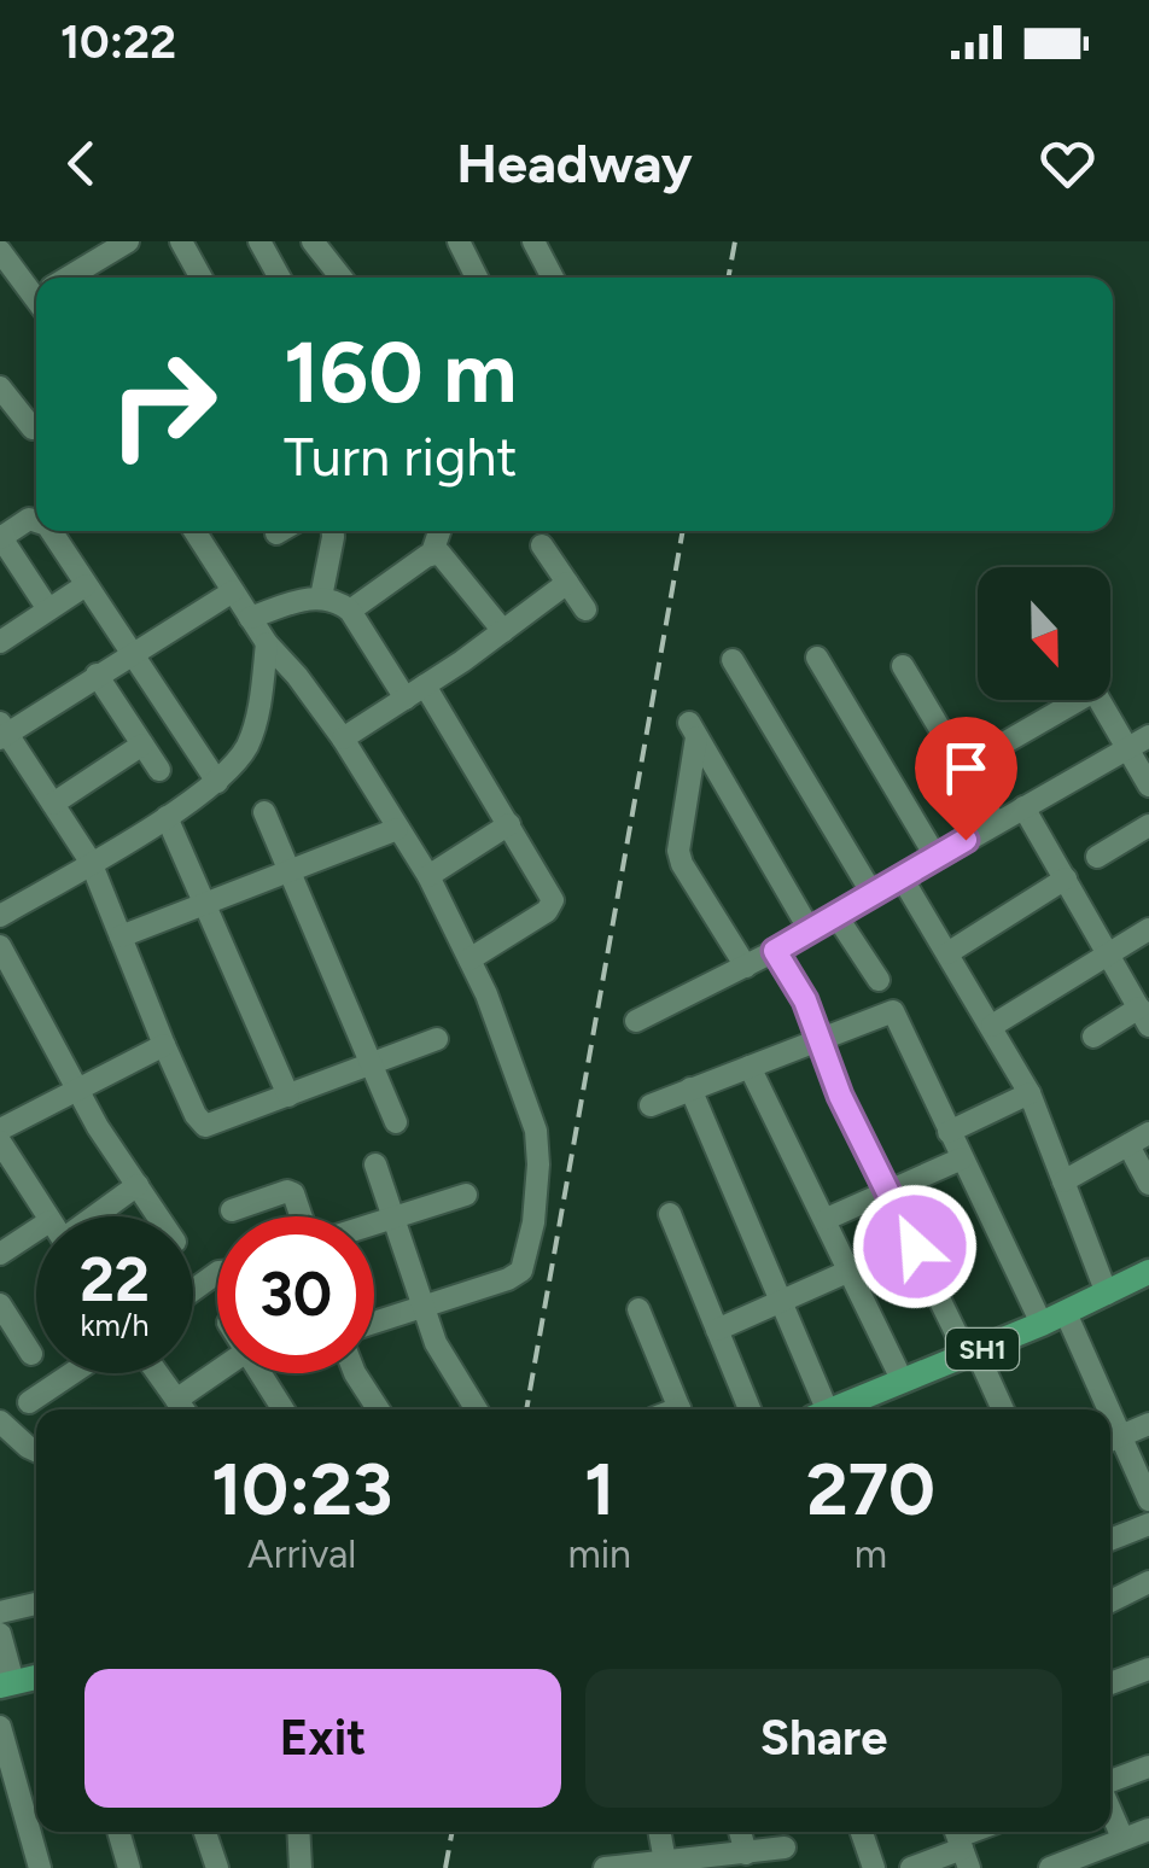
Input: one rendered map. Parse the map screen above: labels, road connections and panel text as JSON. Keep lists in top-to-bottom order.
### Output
{
  "streets": {
    "main road": ["SH1"]
  },
  "north": "bottom",
  "page": {
    "status": "10:22",
    "header": "Headway",
    "turn": ["160 m", "Turn right"],
    "speed": "22 km/h",
    "limit": "30",
    "eta": [
      "10:23",
      "Arrival",
      "1",
      "min",
      "270",
      "m"
    ],
    "buttons": ["Exit", "Share"]
  }
}
